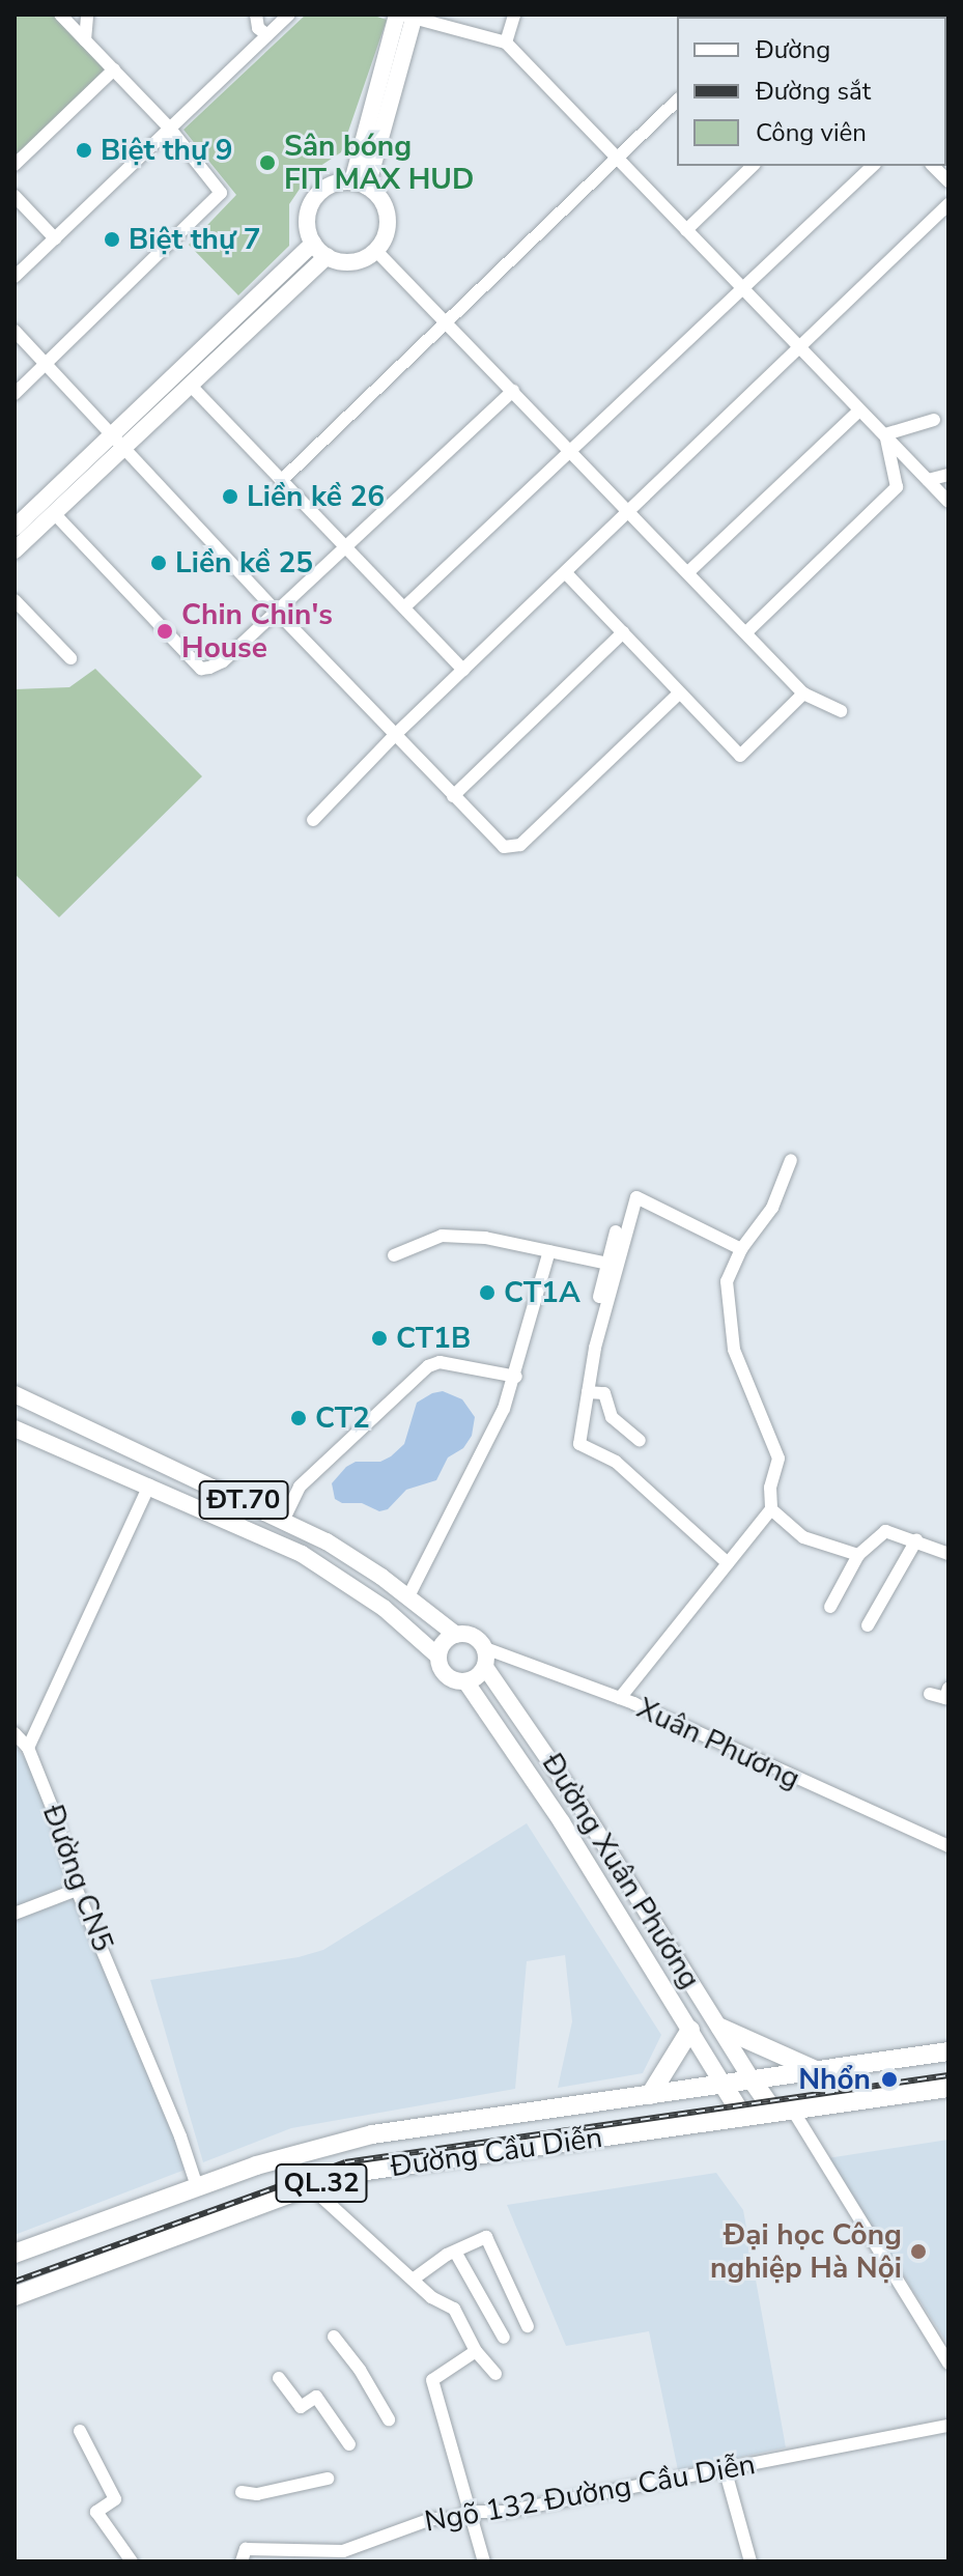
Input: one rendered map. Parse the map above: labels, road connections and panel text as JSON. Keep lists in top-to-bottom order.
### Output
{
  "streets": {
    "highway": ["Đường Cầu Diễn", "QL.32"],
    "main road": ["ĐT.70", "Đường Xuân Phương"],
    "street": ["Xuân Phương", "Đường CN5", "Ngõ 132 Đường Cầu Diễn"]
  },
  "crossings": [
    ["ĐT.70", "Xuân Phương"],
    ["ĐT.70", "Đường Xuân Phương"],
    ["Xuân Phương", "Đường Xuân Phương"],
    ["Đường Xuân Phương", "Đường Cầu Diễn"],
    ["Đường CN5", "Đường Cầu Diễn"]
  ],
  "places": [
    "Biệt thự 9",
    "Sân bóng FIT MAX HUD",
    "Biệt thự 7",
    "Liền kề 26",
    "Liền kề 25",
    "Chin Chin's House",
    "CT1A",
    "CT1B",
    "CT2",
    "Nhổn",
    "Đại học Công nghiệp Hà Nội"
  ],
  "legend": ["Đường", "Đường sắt", "Công viên"]
}
